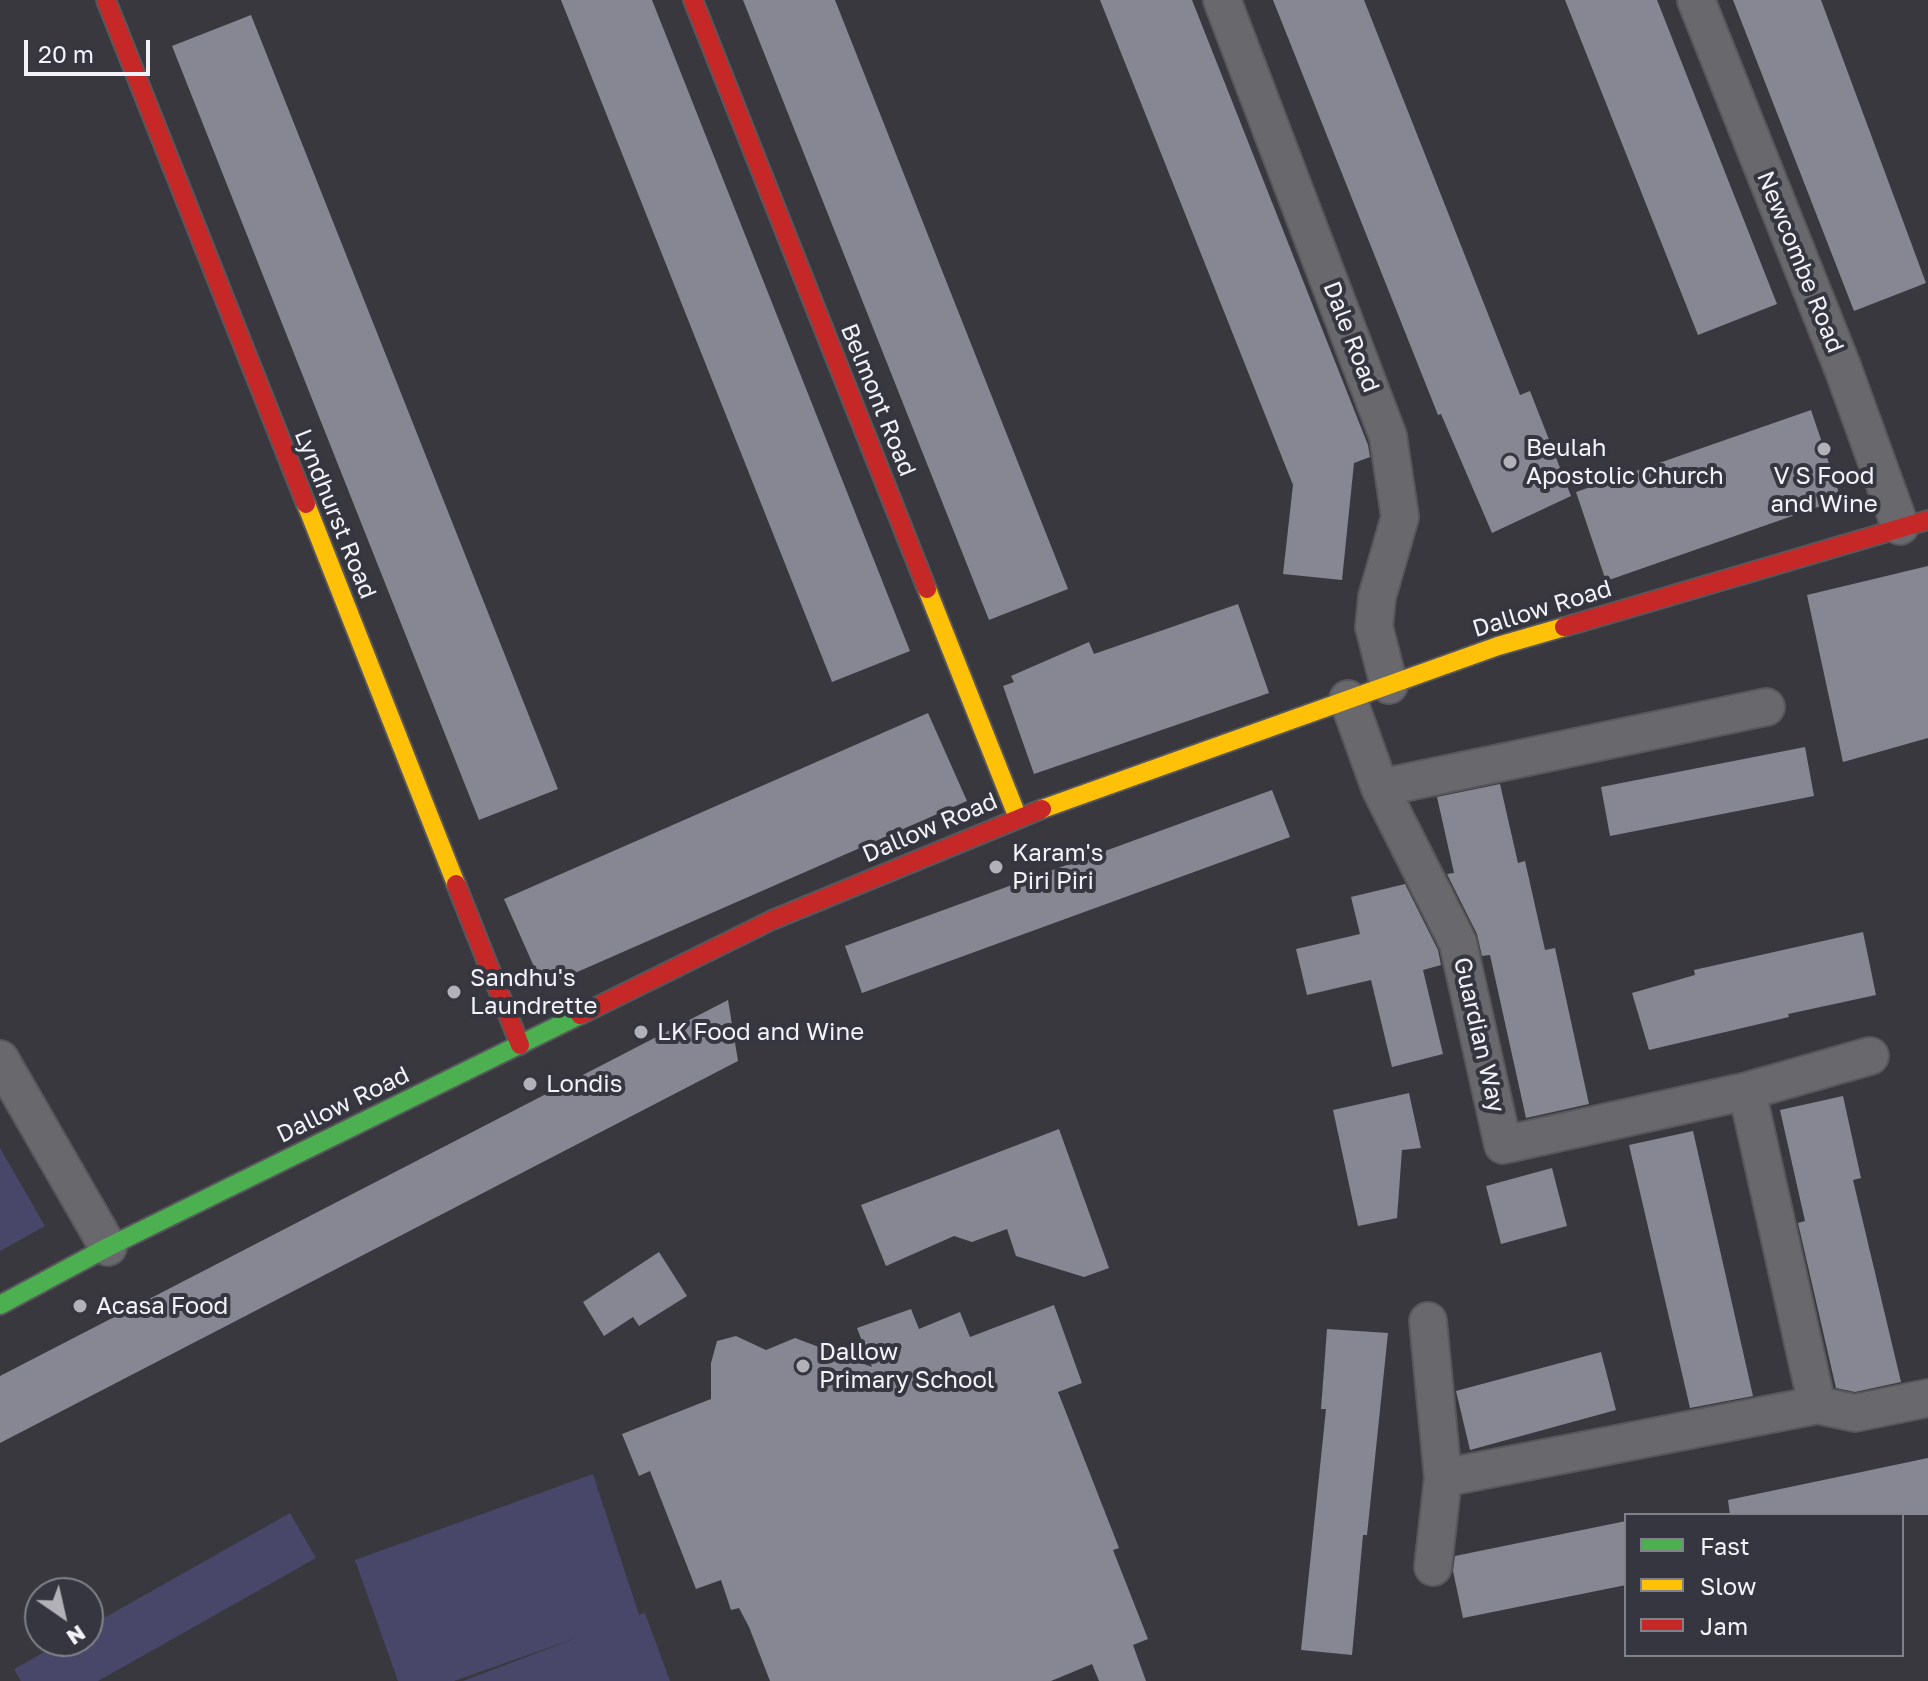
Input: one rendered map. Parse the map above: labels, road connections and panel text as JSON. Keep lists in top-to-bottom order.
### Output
{
  "streets": {
    "street": [
      "Newcombe Road",
      "Dale Road",
      "Belmont Road",
      "Lyndhurst Road",
      "Dallow Road",
      "Guardian Way"
    ]
  },
  "crossings": [
    ["Newcombe Road", "Dallow Road"],
    ["Dale Road", "Dallow Road"],
    ["Belmont Road", "Dallow Road"],
    ["Lyndhurst Road", "Dallow Road"],
    ["Dallow Road", "Guardian Way"]
  ],
  "places": [
    "V S Food and Wine",
    "Beulah Apostolic Church",
    "Karam's Piri Piri",
    "Sandhu's Laundrette",
    "LK Food and Wine",
    "Londis",
    "Acasa Food",
    "Dallow Primary School"
  ],
  "legend": ["Fast", "Slow", "Jam"],
  "scale_bar": "20 m",
  "north": "bottom right"
}
